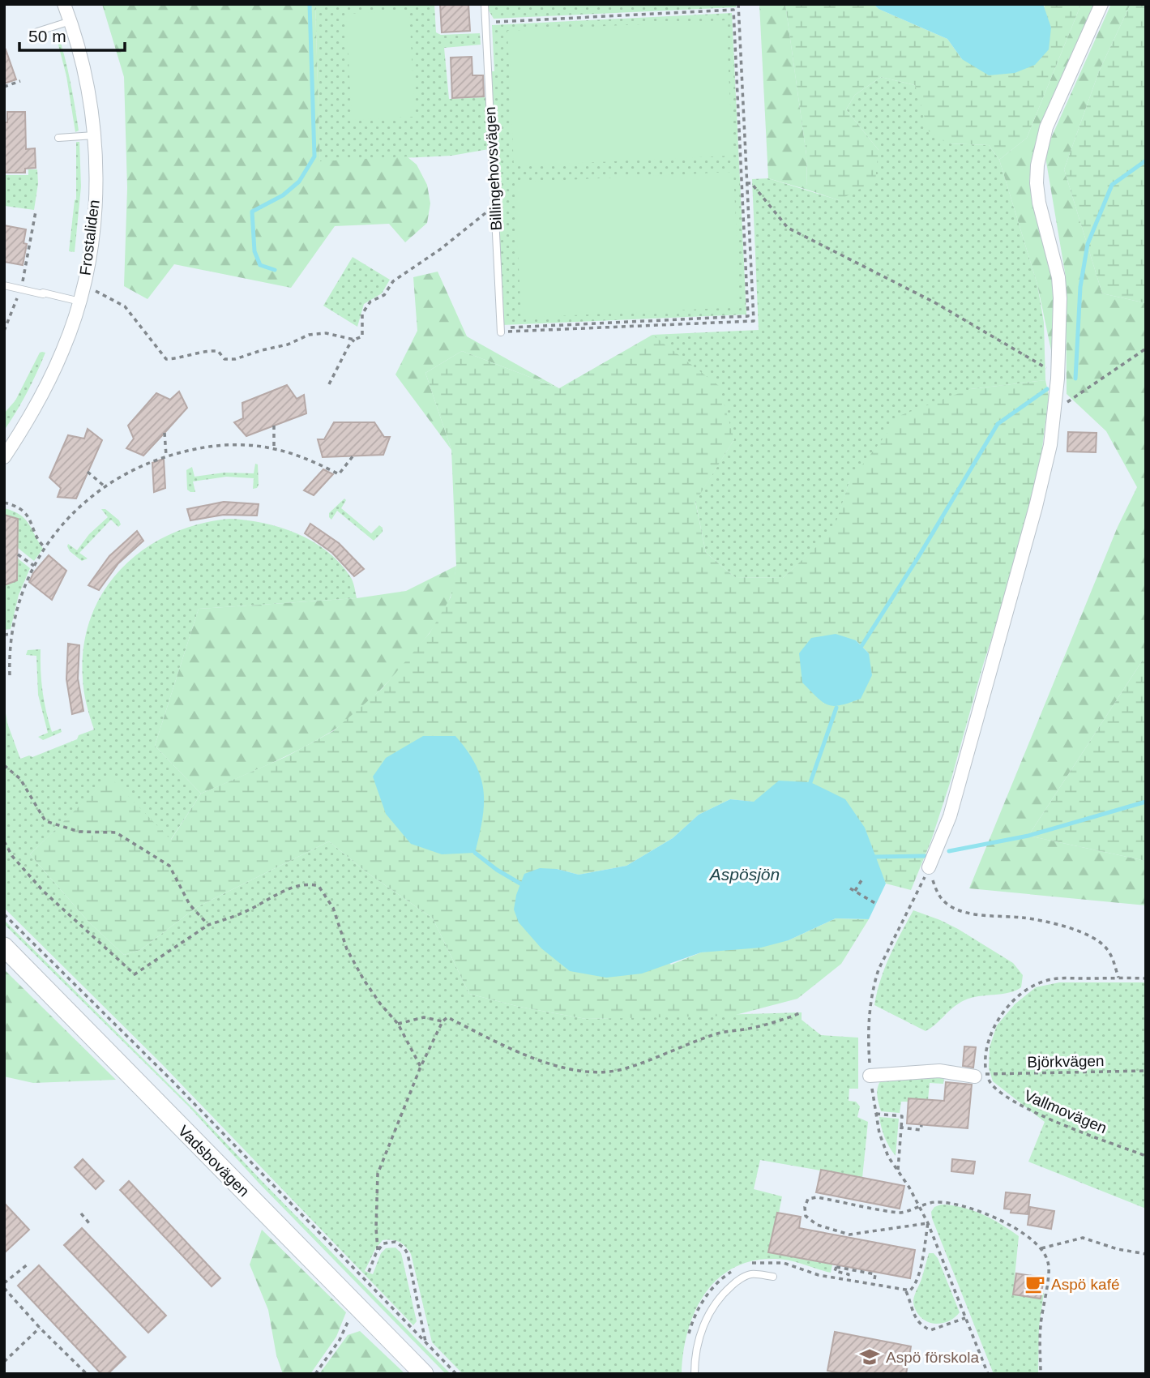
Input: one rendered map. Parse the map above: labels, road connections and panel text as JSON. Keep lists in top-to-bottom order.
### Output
{
  "streets": {
    "main road": ["Vadsbovägen"],
    "street": ["Frostaliden"],
    "lane": ["Billingehovsvägen"],
    "path": ["Björkvägen", "Vallmovägen"]
  },
  "crossings": [
    ["Björkvägen", "Vallmovägen"]
  ],
  "water": ["Aspösjön"],
  "places": {
    "cafe": ["Aspö kafé"],
    "school or university": ["Aspö förskola"]
  },
  "scale_bar": "50 m"
}
